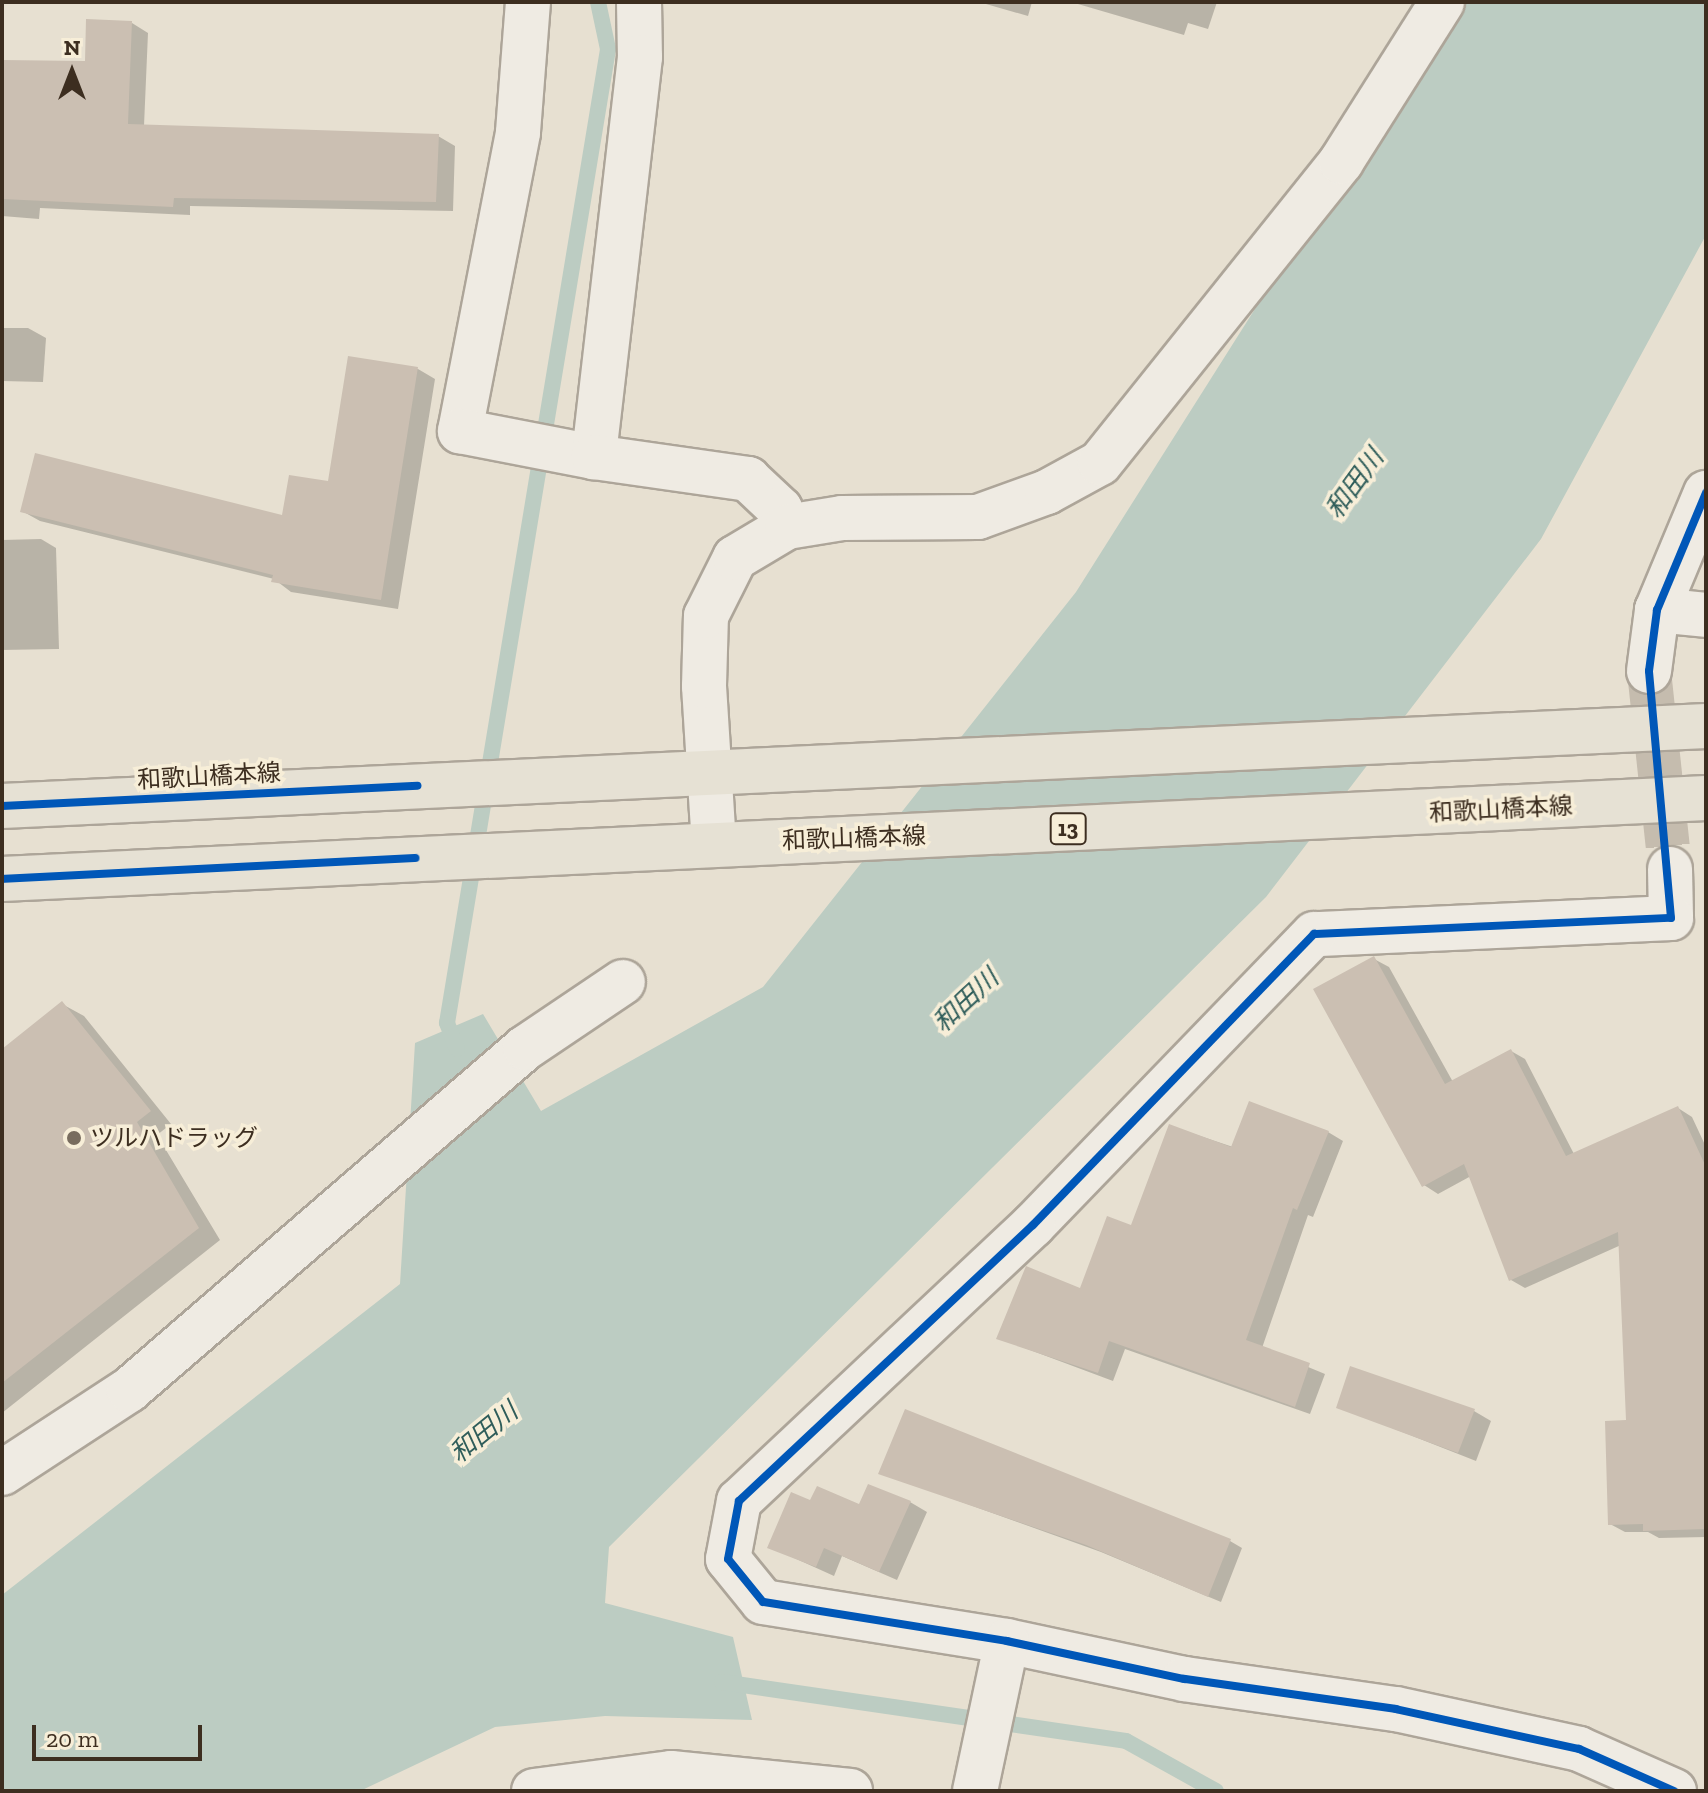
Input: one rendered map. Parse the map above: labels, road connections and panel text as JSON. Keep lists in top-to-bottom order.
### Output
{
  "streets": {
    "main road": ["和歌山橋本線", "13"]
  },
  "water": ["和田川"],
  "places": ["ツルハドラッグ"],
  "scale_bar": "20 m",
  "north": "top"
}
